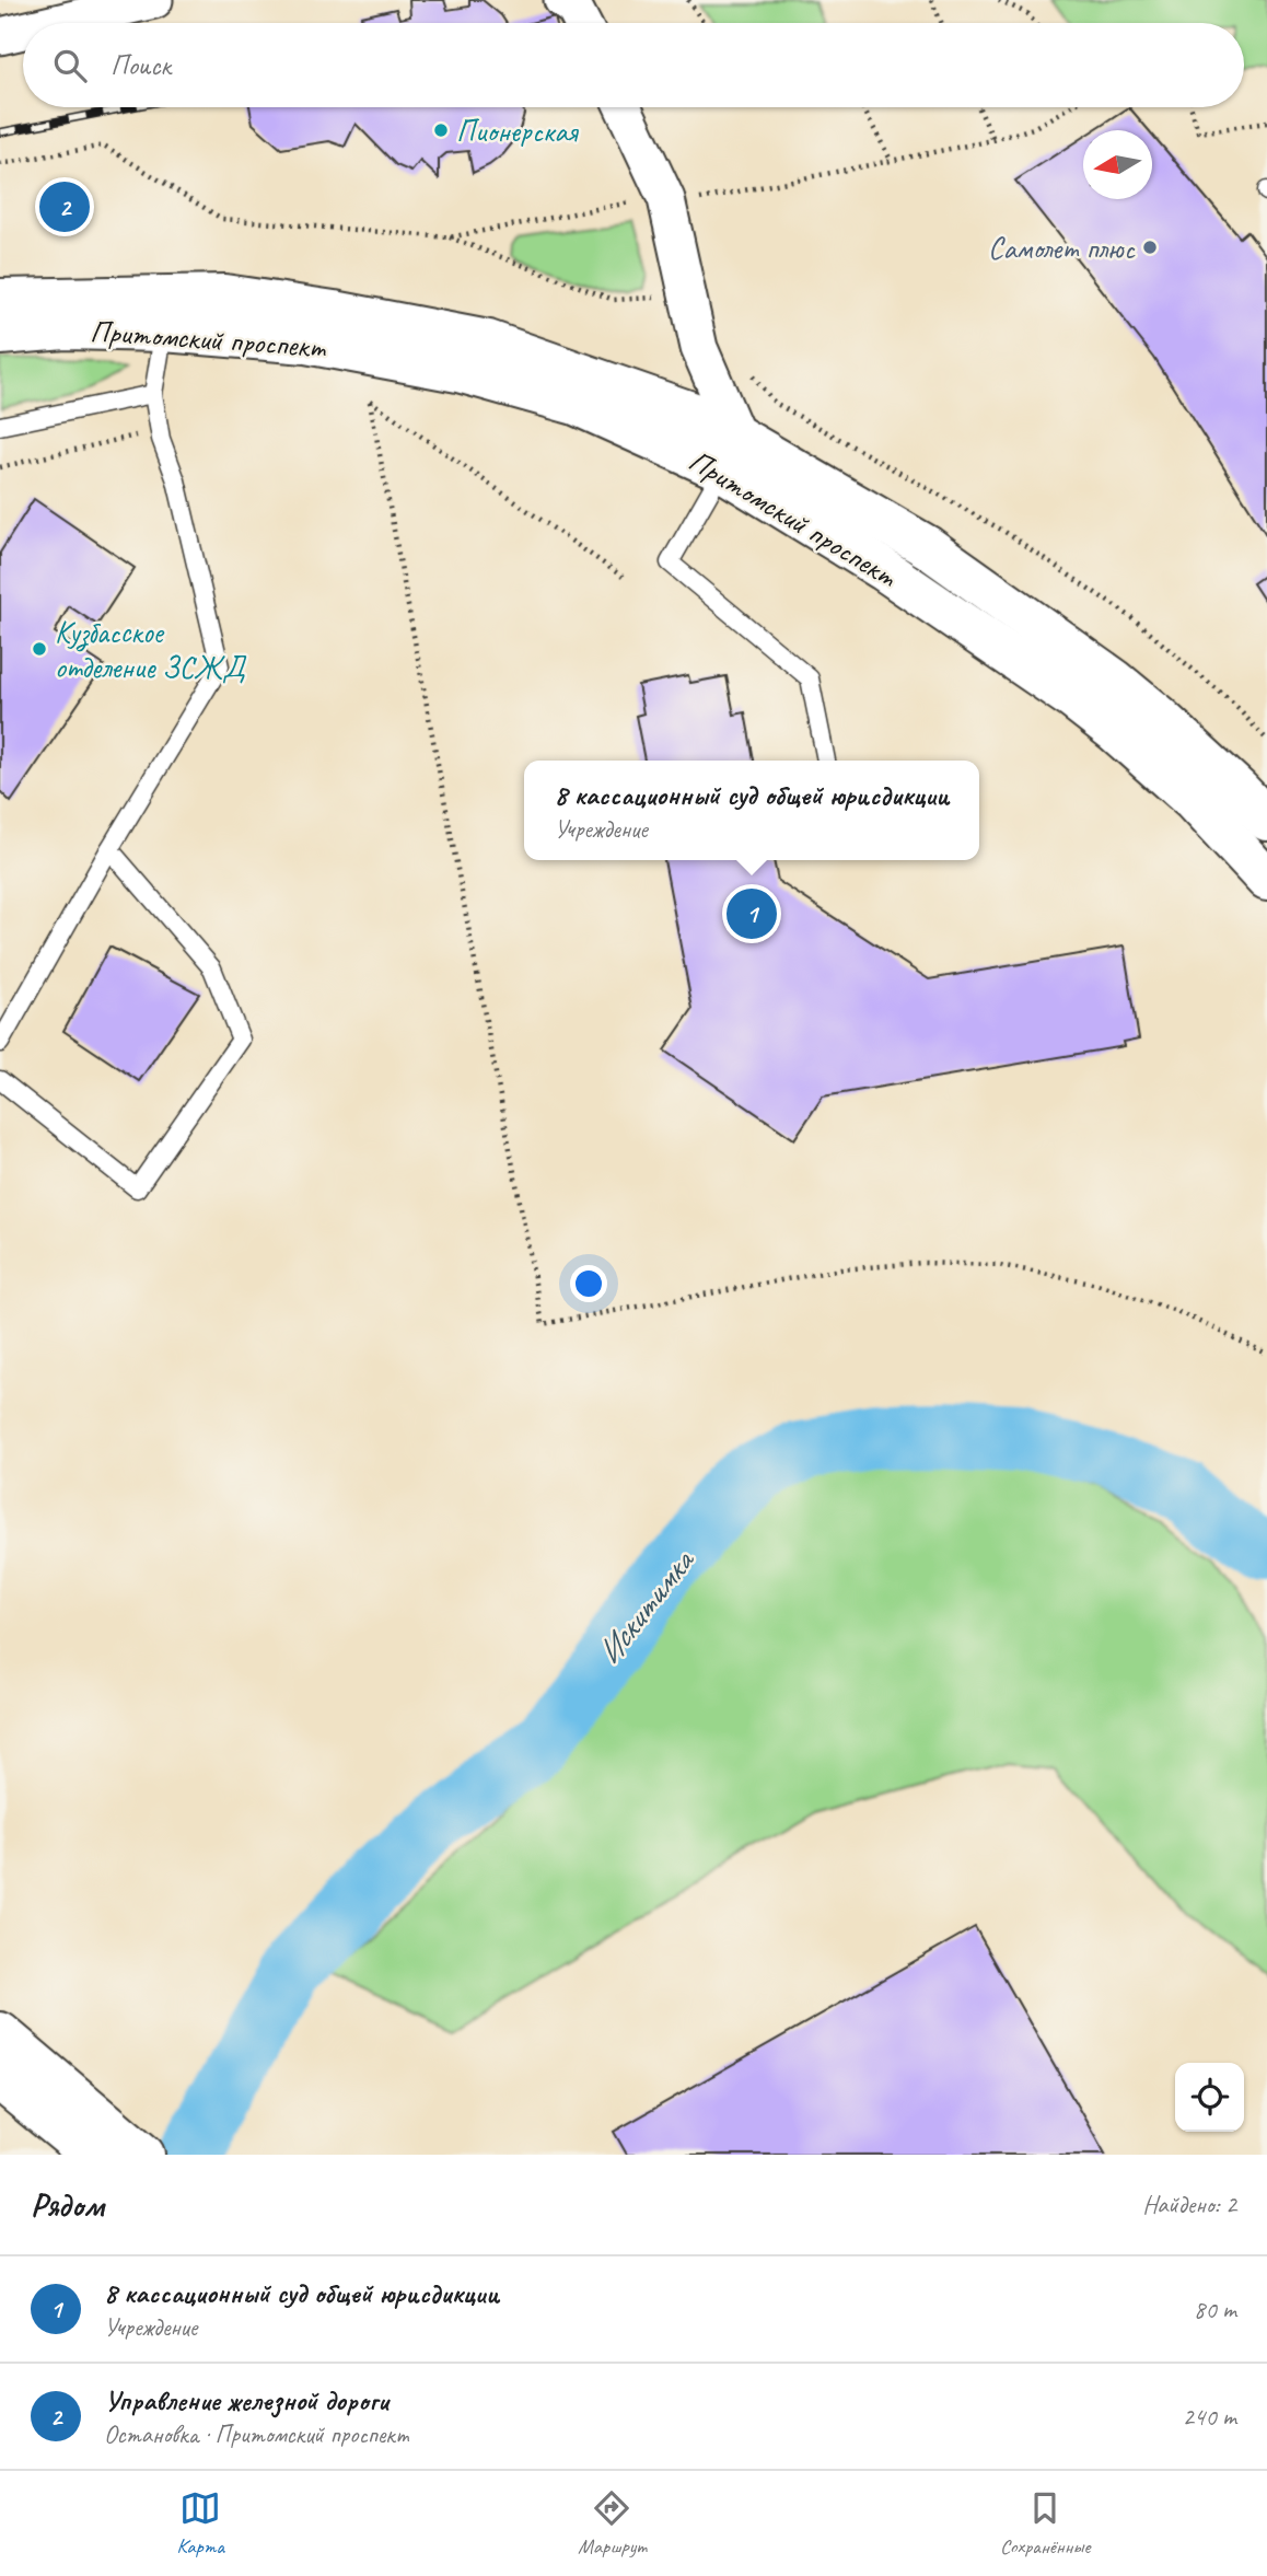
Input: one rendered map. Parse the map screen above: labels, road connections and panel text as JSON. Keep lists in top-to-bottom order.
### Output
{
  "streets": {
    "main road": ["Притомский проспект"]
  },
  "water": ["Искитимка"],
  "places": ["Пионерская", "Самолет плюс", "Кузбасское отделение ЗСЖД"],
  "north": "left",
  "page": {
    "search": "Поиск",
    "pins": ["2", "1"],
    "popup": ["8 кассационный суд общей юрисдикции", "Учреждение"],
    "heading": ["Рядом", "Найдено: 2"],
    "list": [
      {
        "mark": "1",
        "name": "8 кассационный суд общей юрисдикции",
        "note": "Учреждение",
        "value": "80 m"
      },
      {
        "mark": "2",
        "name": "Управление железной дороги",
        "note": "Остановка · Притомский проспект",
        "value": "240 m"
      }
    ],
    "nav": ["Карта", "Маршрут", "Сохранённые"]
  }
}
